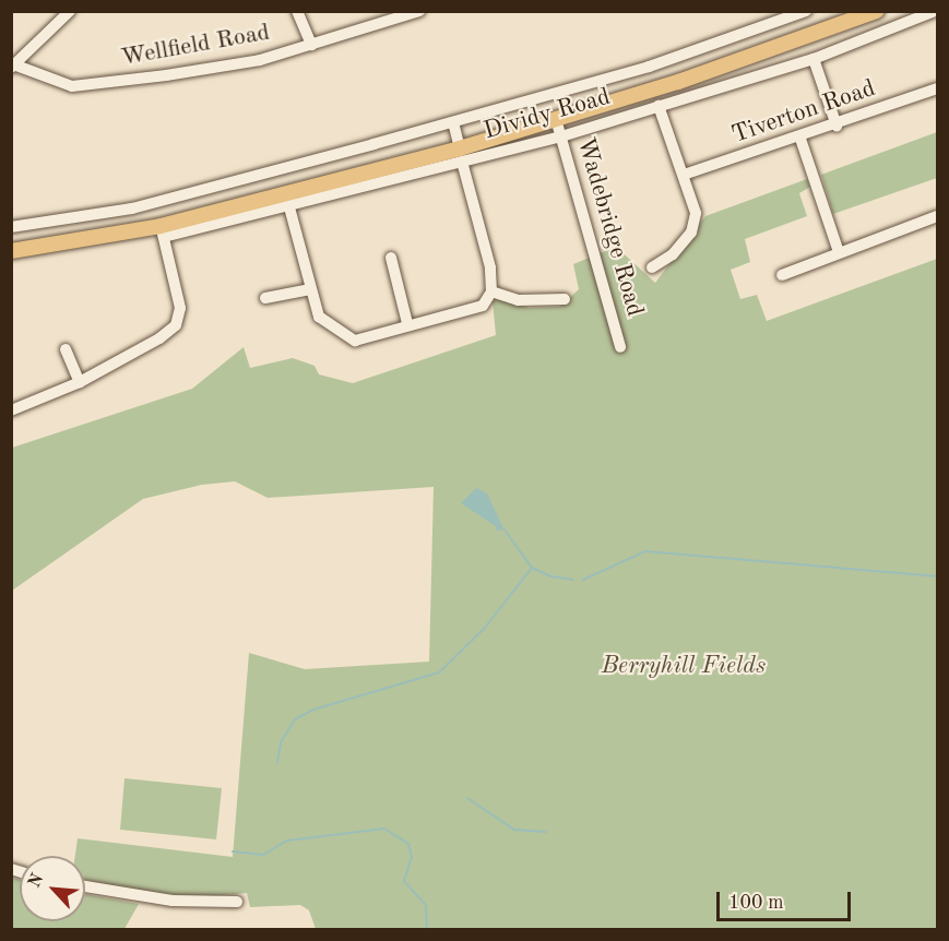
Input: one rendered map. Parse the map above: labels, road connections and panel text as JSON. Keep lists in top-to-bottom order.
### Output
{
  "streets": {
    "main road": ["Dividy Road"],
    "street": ["Wellfield Road", "Tiverton Road", "Wadebridge Road"]
  },
  "crossings": [
    ["Dividy Road", "Wadebridge Road"]
  ],
  "parks": ["Berryhill Fields"],
  "scale_bar": "100 m",
  "north": "top left"
}
